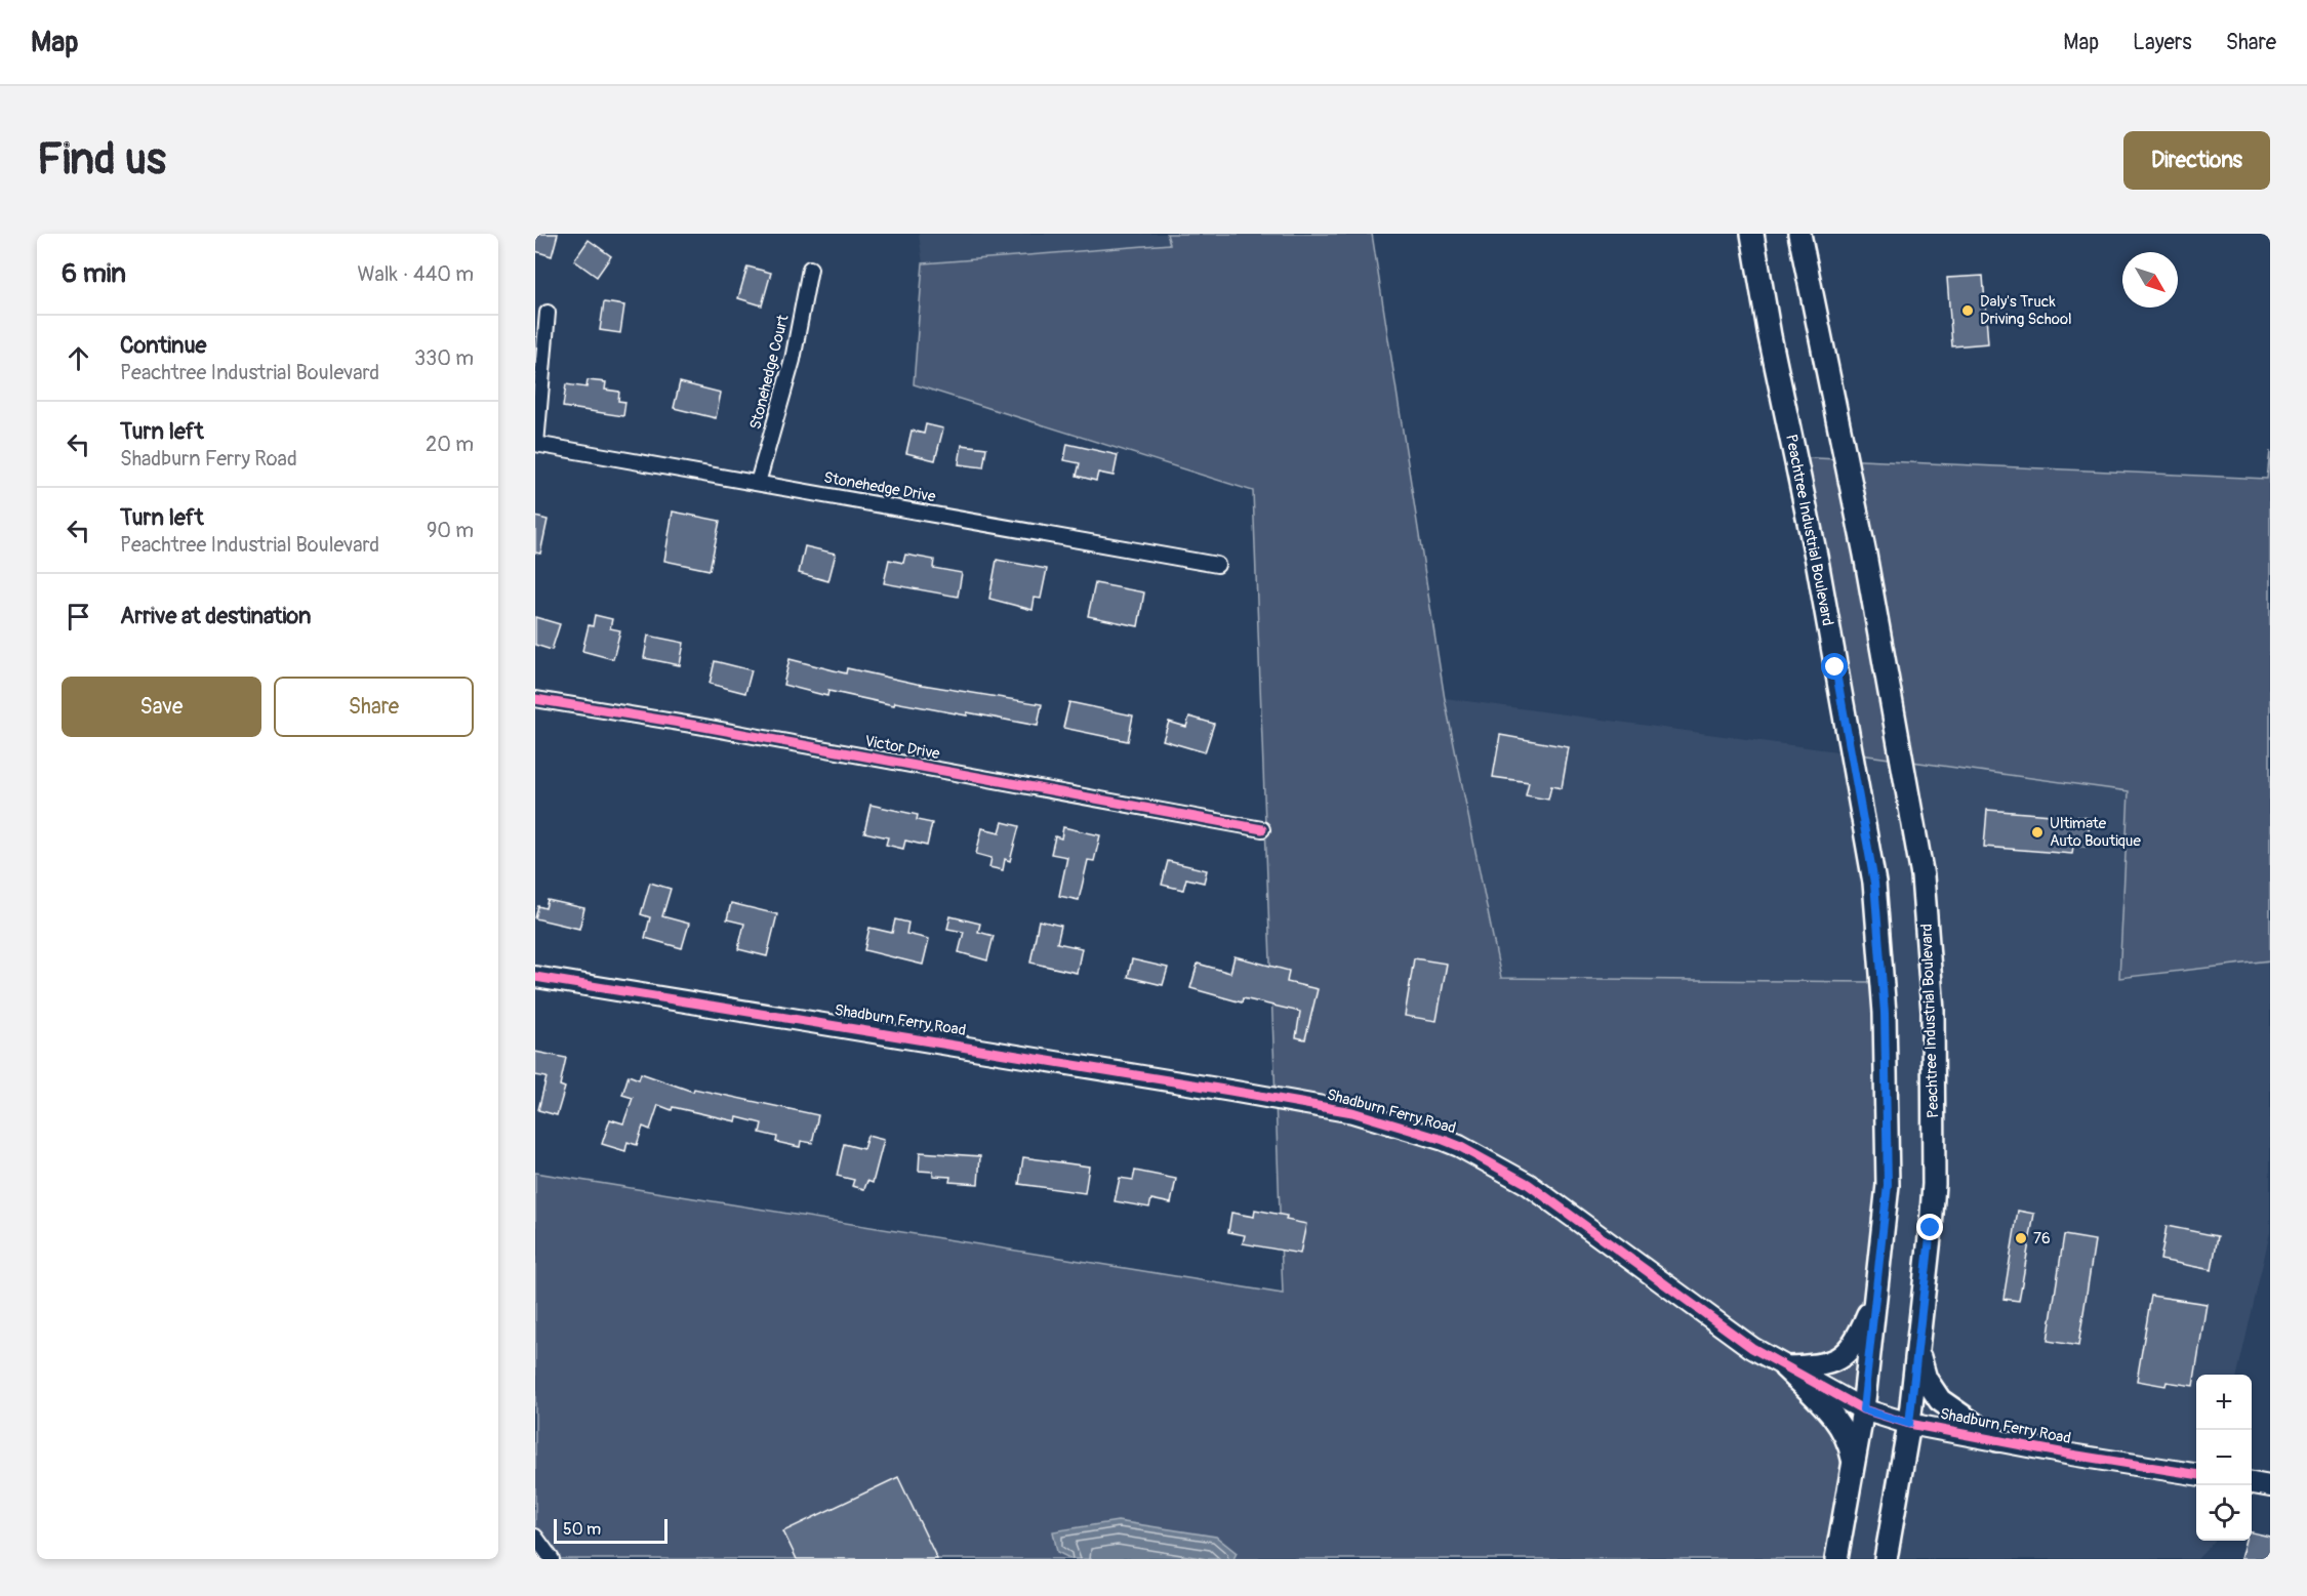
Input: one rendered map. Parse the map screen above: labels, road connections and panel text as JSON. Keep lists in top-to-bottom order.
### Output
{
  "streets": {
    "main road": ["Peachtree Industrial Boulevard"],
    "street": [
      "Stonehedge Court",
      "Stonehedge Drive",
      "Victor Drive",
      "Shadburn Ferry Road"
    ]
  },
  "crossings": [
    ["Stonehedge Court", "Stonehedge Drive"],
    ["Peachtree Industrial Boulevard", "Shadburn Ferry Road"]
  ],
  "places": ["Daly's Truck Driving School", "Ultimate Auto Boutique", "76"],
  "scale_bar": "50 m",
  "north": "bottom right",
  "page": {
    "header": "Map",
    "nav": ["Map", "Layers", "Share"],
    "buttons": [
      "Directions",
      ["Save", "Share"]
    ],
    "title": "Find us",
    "heading": ["6 min", "Walk · 440 m"],
    "list": [
      ["Continue", "Peachtree Industrial Boulevard", "330 m"],
      ["Turn left", "Shadburn Ferry Road", "20 m"],
      ["Turn left", "Peachtree Industrial Boulevard", "90 m"],
      "Arrive at destination"
    ],
    "map_buttons": ["+", "−"],
    "scale": "50 m"
  }
}
